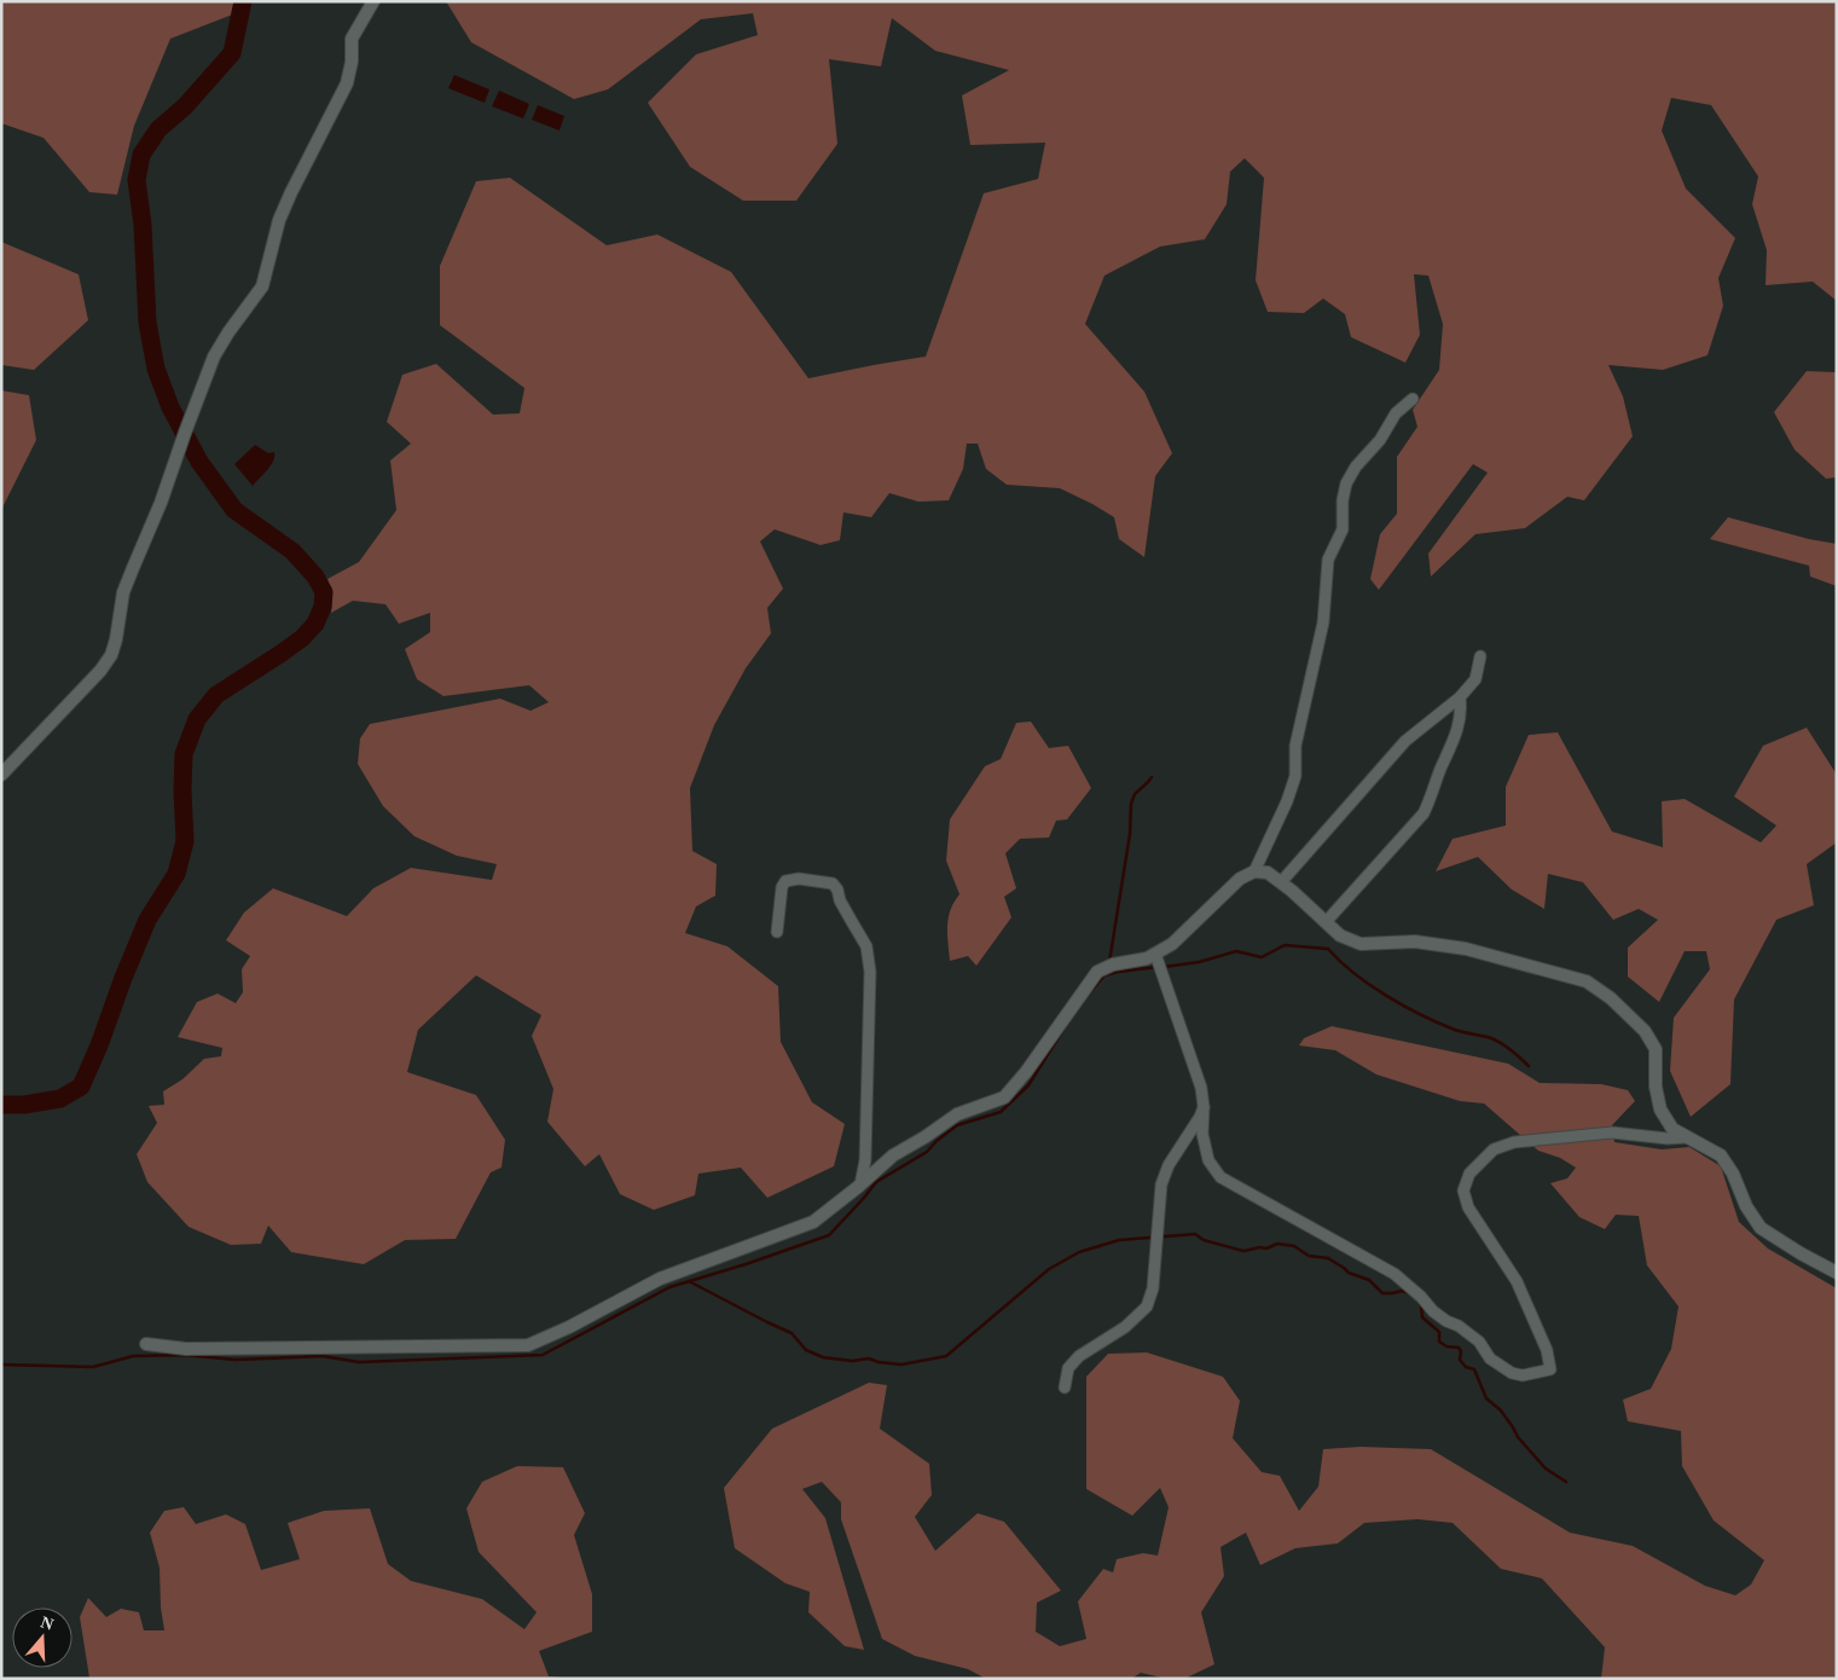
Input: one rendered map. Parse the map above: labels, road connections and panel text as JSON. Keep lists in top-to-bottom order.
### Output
{
  "north": "top"
}
